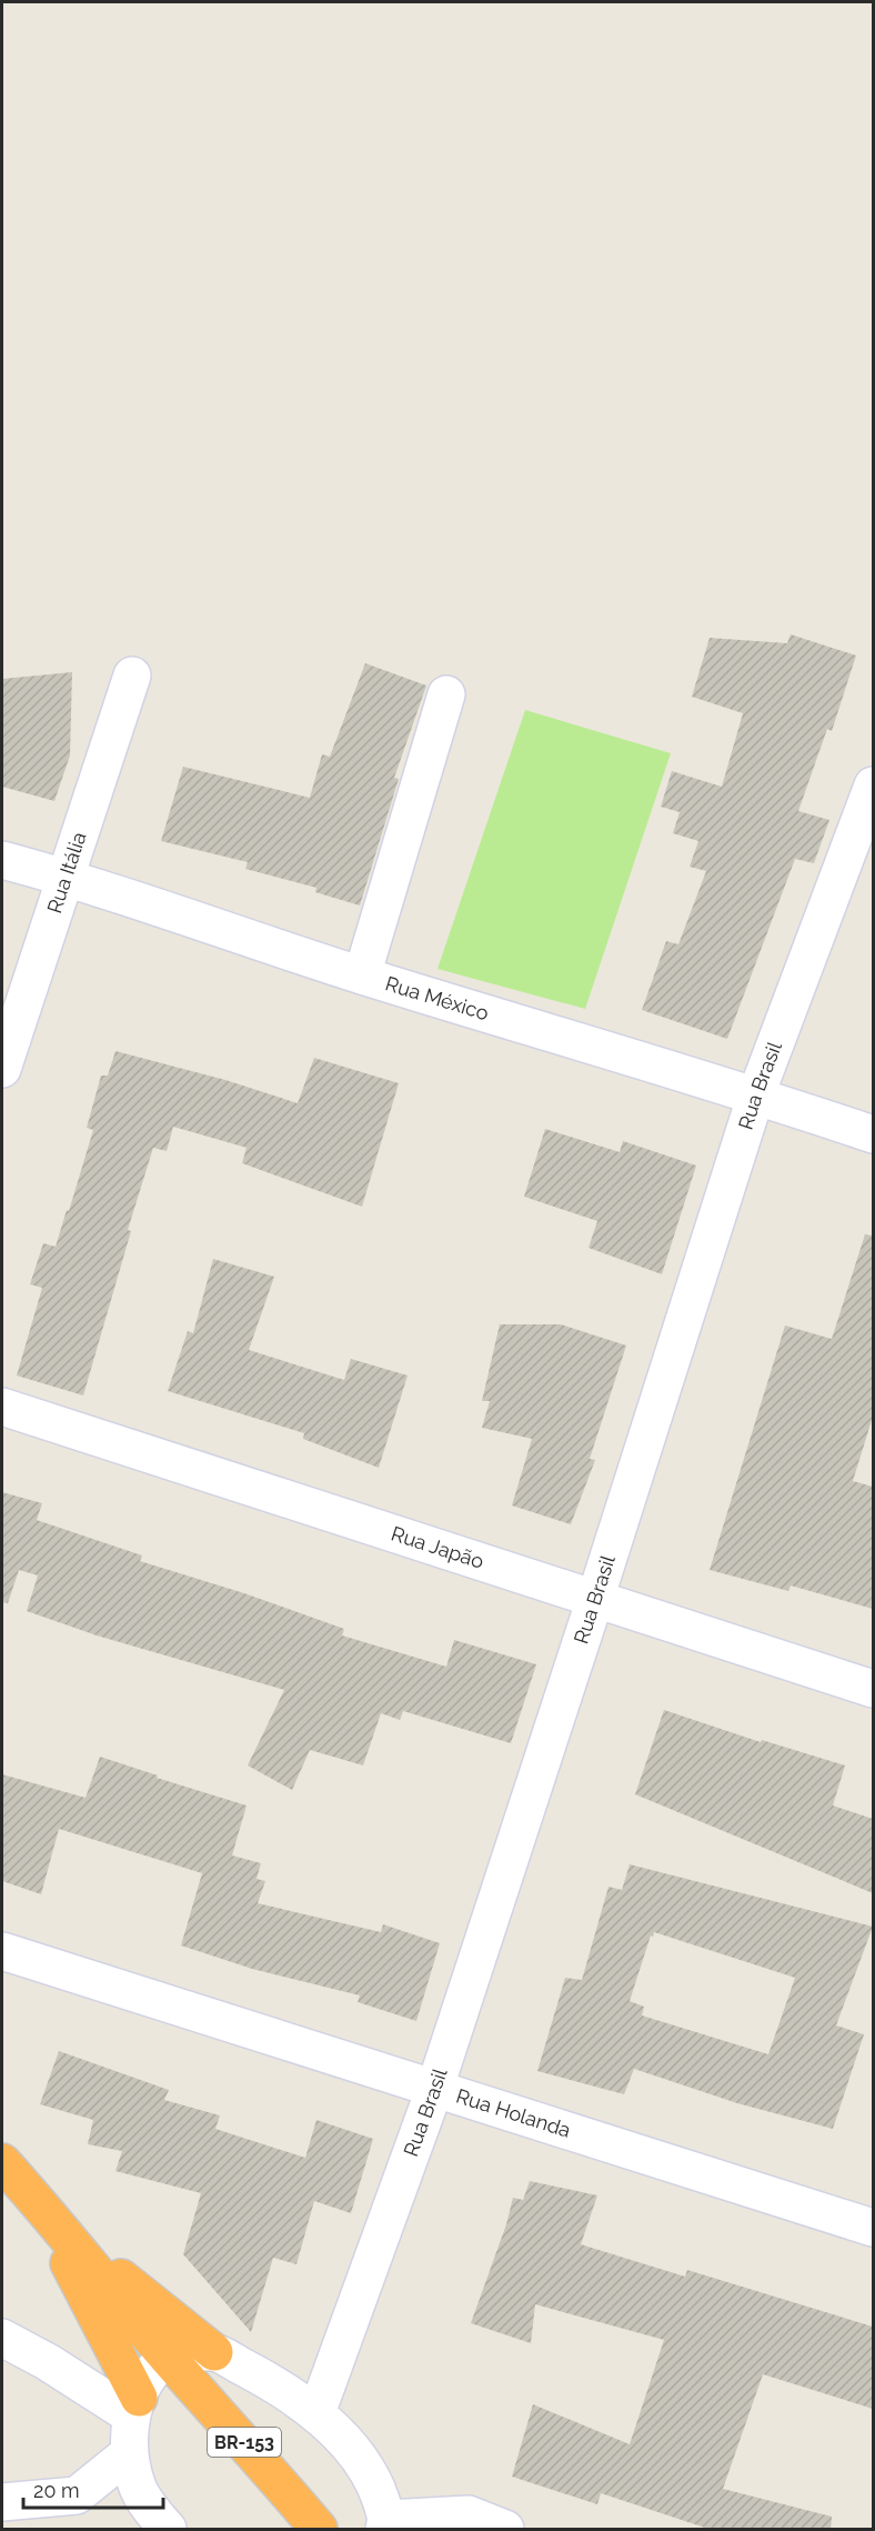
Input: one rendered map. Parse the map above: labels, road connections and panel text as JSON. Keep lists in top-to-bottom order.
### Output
{
  "streets": {
    "highway": ["BR-153"],
    "street": [
      "Rua Itália",
      "Rua México",
      "Rua Brasil",
      "Rua Japão",
      "Rua Holanda"
    ]
  },
  "crossings": [
    ["Rua Itália", "Rua México"],
    ["Rua México", "Rua Brasil"],
    ["Rua Brasil", "Rua Japão"],
    ["Rua Brasil", "Rua Holanda"]
  ],
  "scale_bar": "20 m"
}
